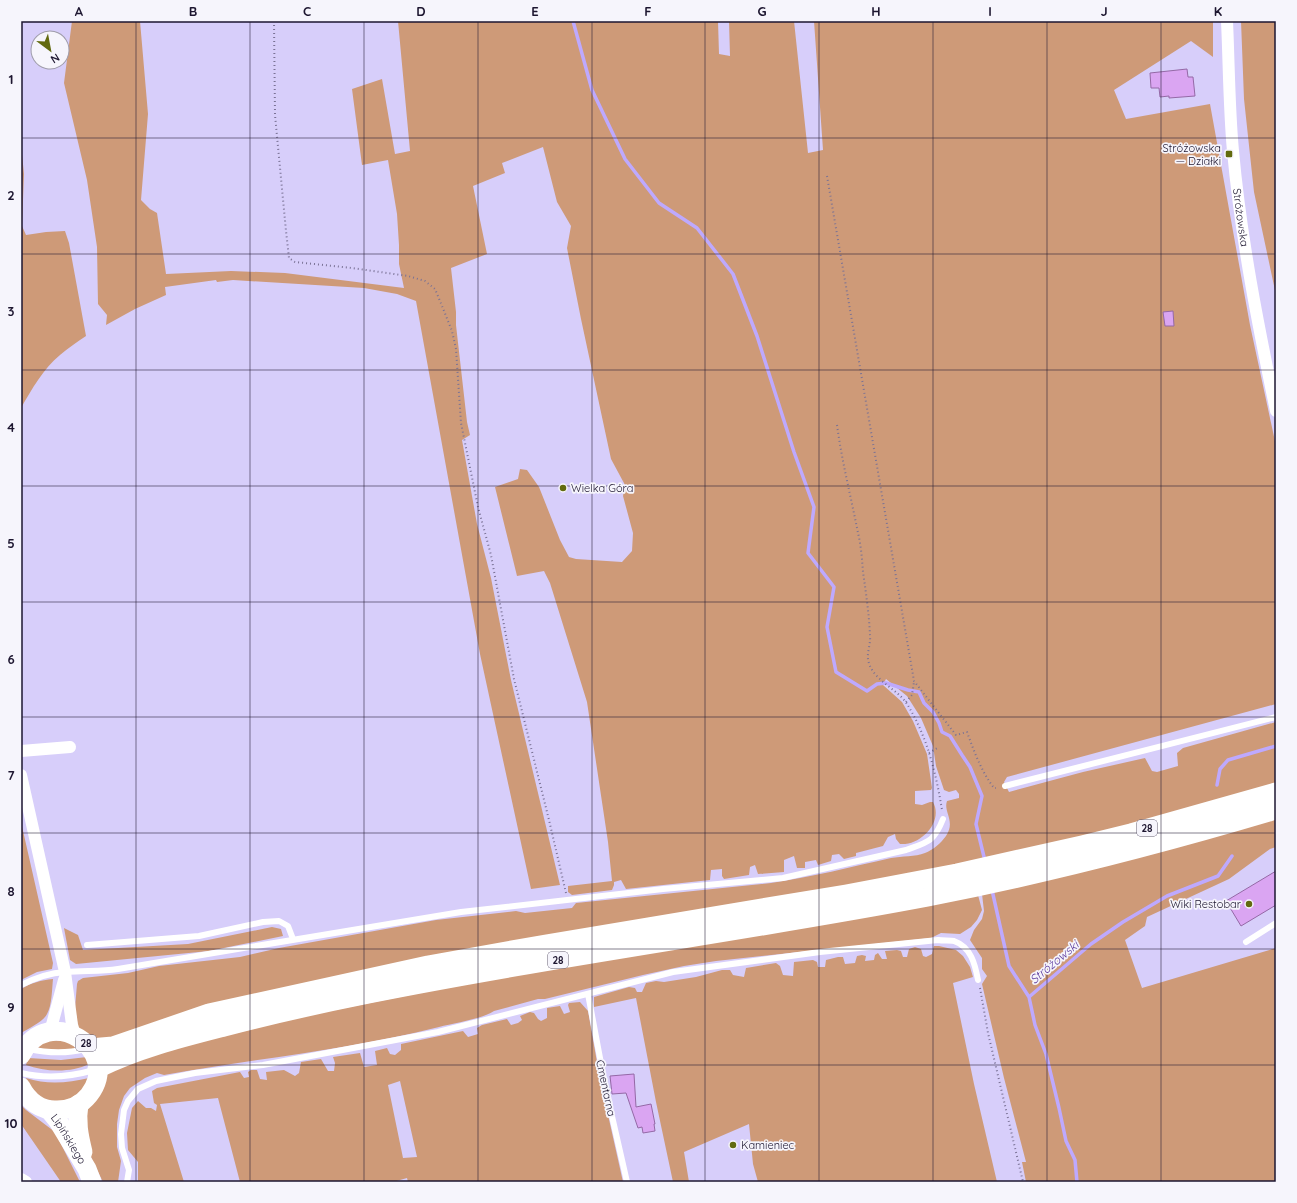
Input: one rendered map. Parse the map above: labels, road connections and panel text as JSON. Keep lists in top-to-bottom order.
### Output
{
  "streets": {
    "main road": ["28", "Lipińskiego"],
    "street": ["Stróżowska"],
    "lane": ["Cmentarna"]
  },
  "crossings": [
    ["28", "Lipińskiego"]
  ],
  "water": ["Stróżowski"],
  "places": {
    "transit": ["Stróżowska — Działki"],
    "other": ["Wielka Góra", "Wiki Restobar", "Kamieniec"]
  },
  "north": "bottom right",
  "grid": {
    "columns": [
      "A",
      "B",
      "C",
      "D",
      "E",
      "F",
      "G",
      "H",
      "I",
      "J",
      "K"
    ],
    "rows": [
      "1",
      "2",
      "3",
      "4",
      "5",
      "6",
      "7",
      "8",
      "9",
      "10"
    ]
  }
}
